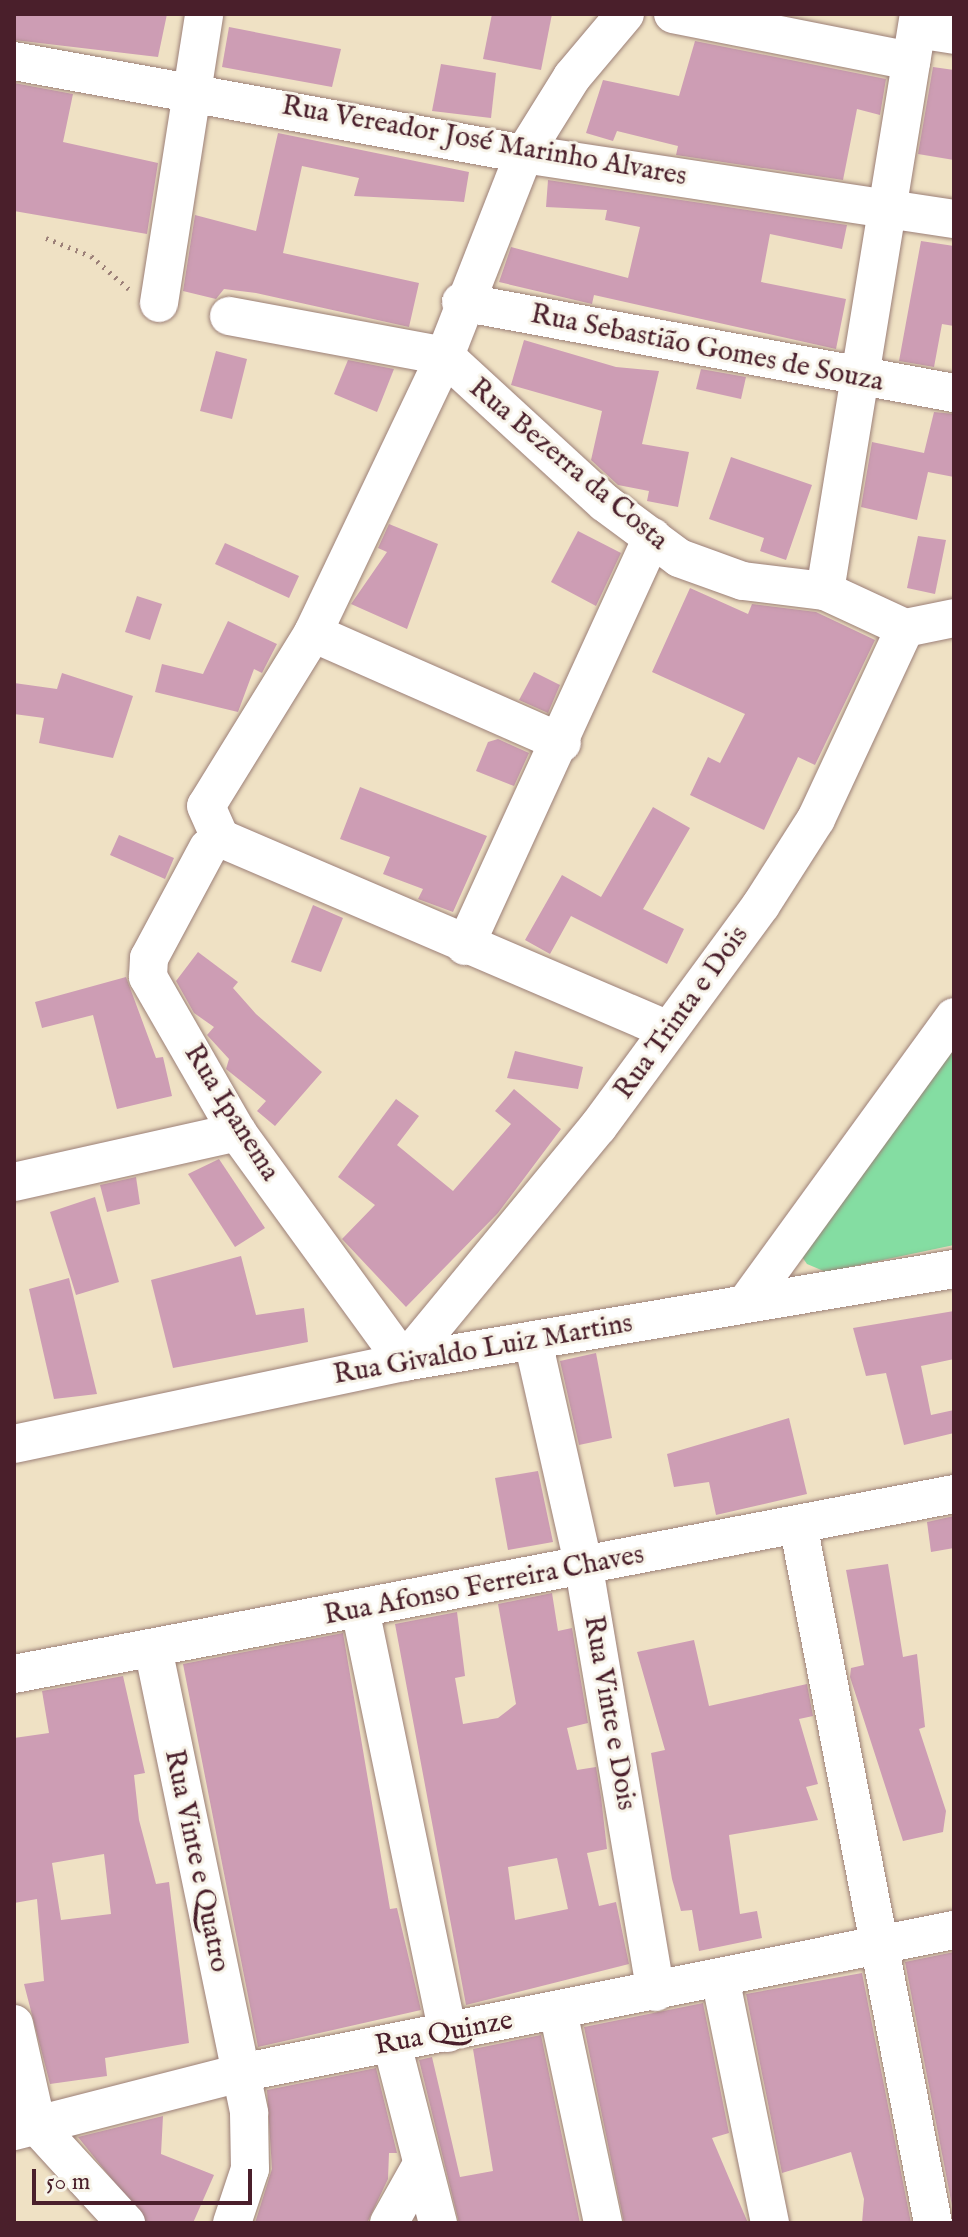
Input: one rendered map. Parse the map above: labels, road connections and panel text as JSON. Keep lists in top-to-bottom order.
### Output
{
  "streets": {
    "street": [
      "Rua Vereador José Marinho Alvares",
      "Rua Sebastião Gomes de Souza",
      "Rua Bezerra da Costa",
      "Rua Trinta e Dois",
      "Rua Ipanema",
      "Rua Givaldo Luiz Martins",
      "Rua Afonso Ferreira Chaves",
      "Rua Vinte e Dois",
      "Rua Vinte e Quatro",
      "Rua Quinze"
    ]
  },
  "crossings": [
    ["Rua Bezerra da Costa", "Rua Trinta e Dois"],
    ["Rua Trinta e Dois", "Rua Ipanema"],
    ["Rua Trinta e Dois", "Rua Givaldo Luiz Martins"],
    ["Rua Ipanema", "Rua Givaldo Luiz Martins"],
    ["Rua Givaldo Luiz Martins", "Rua Vinte e Dois"],
    ["Rua Afonso Ferreira Chaves", "Rua Vinte e Dois"],
    ["Rua Afonso Ferreira Chaves", "Rua Vinte e Quatro"],
    ["Rua Vinte e Dois", "Rua Quinze"],
    ["Rua Vinte e Quatro", "Rua Quinze"]
  ],
  "scale_bar": "50 m"
}
